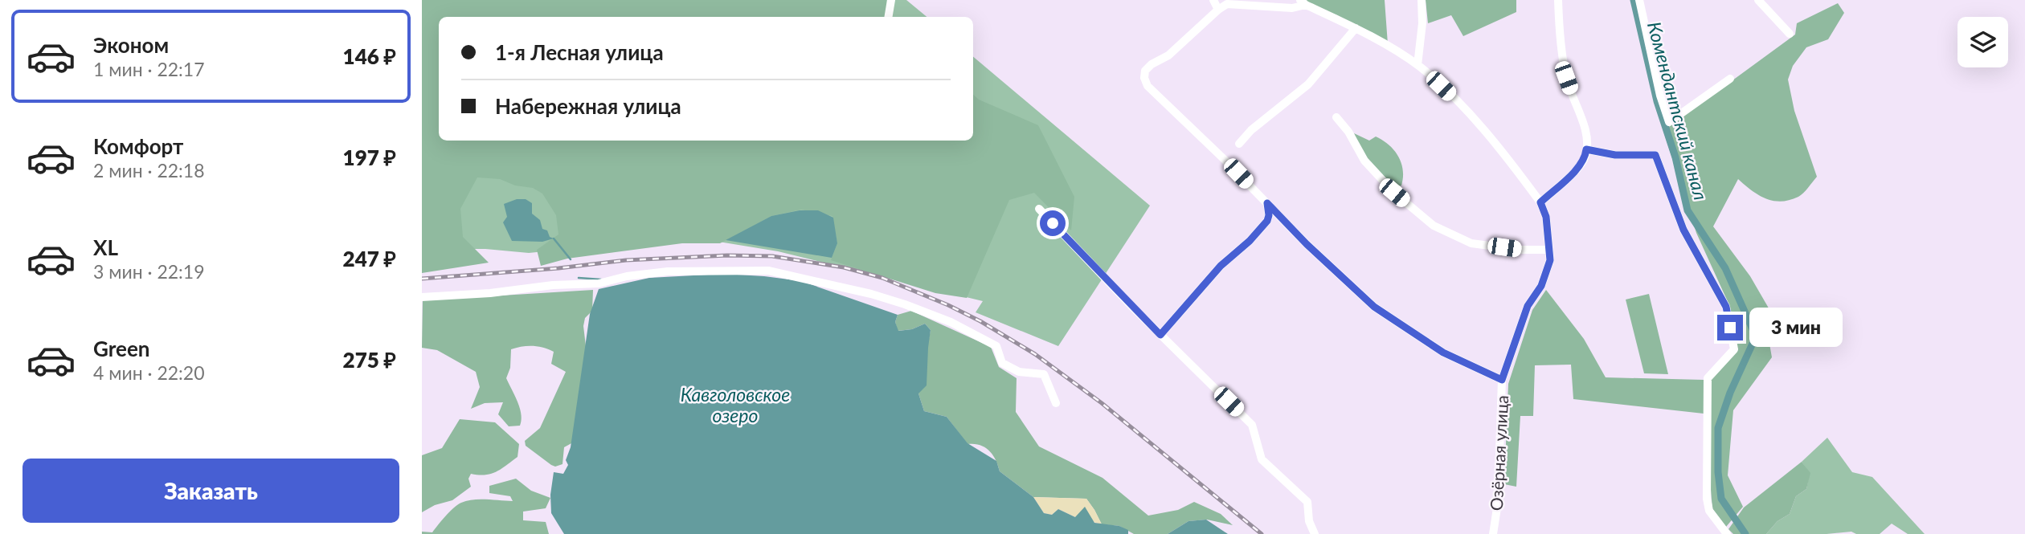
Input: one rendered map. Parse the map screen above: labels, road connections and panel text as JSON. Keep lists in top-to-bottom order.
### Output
{
  "streets": {
    "street": ["Озёрная улица"]
  },
  "water": ["Комендантский канал", "Кавголовское озеро"],
  "page": {
    "list": [
      {
        "name": "Эконом",
        "note": "1 мин · 22:17",
        "value": "146 ₽"
      },
      {
        "name": "Комфорт",
        "note": "2 мин · 22:18",
        "value": "197 ₽"
      },
      {
        "name": "XL",
        "note": "3 мин · 22:19",
        "value": "247 ₽"
      },
      {
        "name": "Green",
        "note": "4 мин · 22:20",
        "value": "275 ₽"
      }
    ],
    "banner": ["1-я Лесная улица", "Набережная улица"],
    "bubble": "3 мин",
    "buttons": "Заказать"
  }
}
